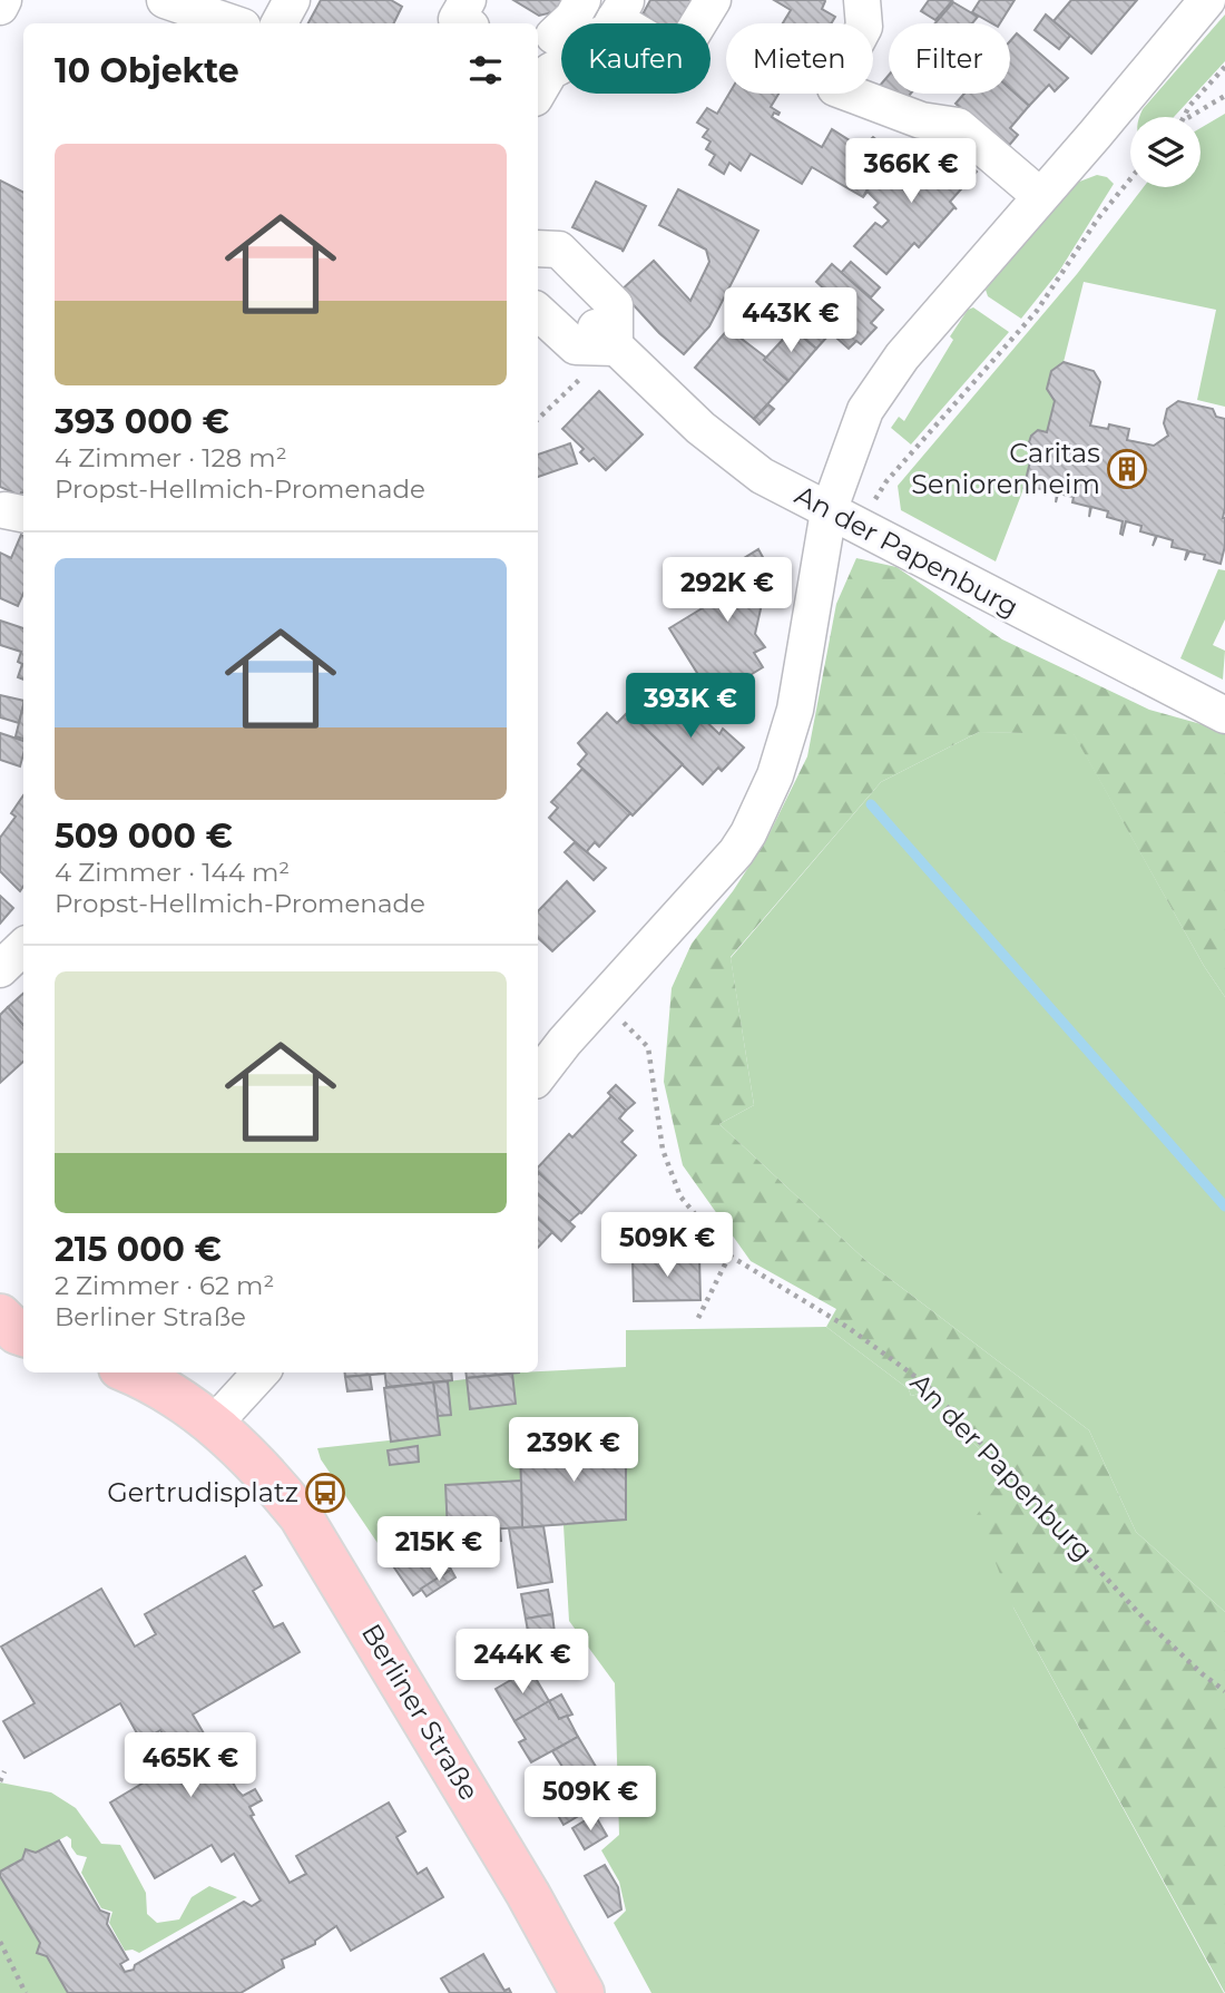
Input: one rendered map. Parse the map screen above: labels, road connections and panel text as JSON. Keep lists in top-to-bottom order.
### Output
{
  "streets": {
    "main road": ["Berliner Straße"],
    "street": ["An der Papenburg"]
  },
  "places": {
    "building": ["Caritas Seniorenheim"],
    "bus stop": ["Gertrudisplatz"]
  },
  "page": {
    "chip": ["Kaufen", "Mieten", "Filter"],
    "heading": "10 Objekte",
    "list": [
      {
        "name": "393 000 €",
        "note": "4 Zimmer · 128 m² · Propst-Hellmich-Promenade"
      },
      {
        "name": "509 000 €",
        "note": "4 Zimmer · 144 m² · Propst-Hellmich-Promenade"
      },
      {
        "name": "215 000 €",
        "note": "2 Zimmer · 62 m² · Berliner Straße"
      }
    ],
    "price": [
      "366K €",
      "443K €",
      "292K €",
      "393K €",
      "509K €",
      "239K €",
      "215K €",
      "244K €",
      "465K €",
      "509K €"
    ]
  }
}
